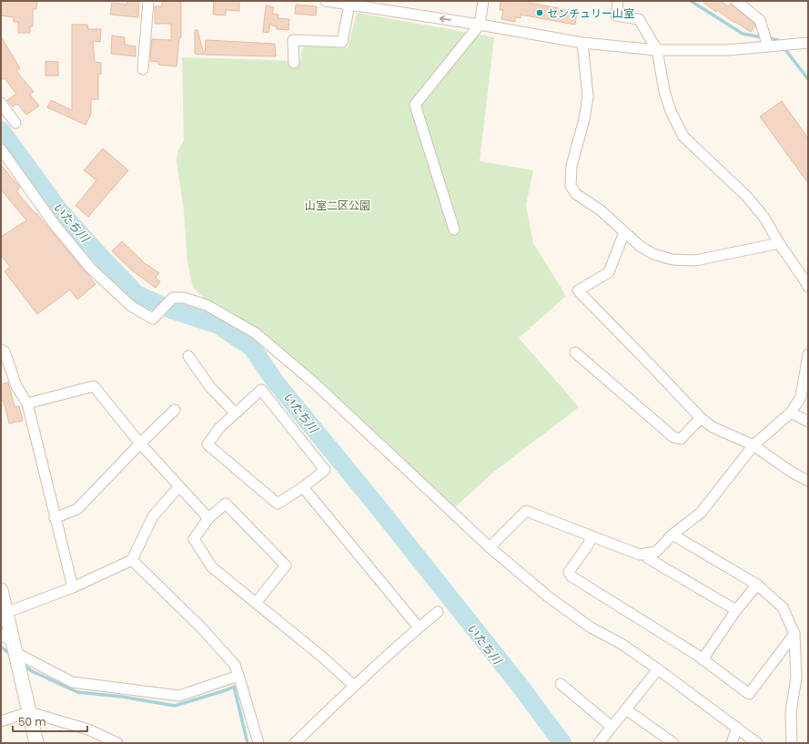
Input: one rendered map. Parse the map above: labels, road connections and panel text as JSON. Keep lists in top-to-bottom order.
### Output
{
  "water": ["いたち川"],
  "parks": ["山室二区公園"],
  "places": ["センチュリー山室"],
  "scale_bar": "50 m"
}
